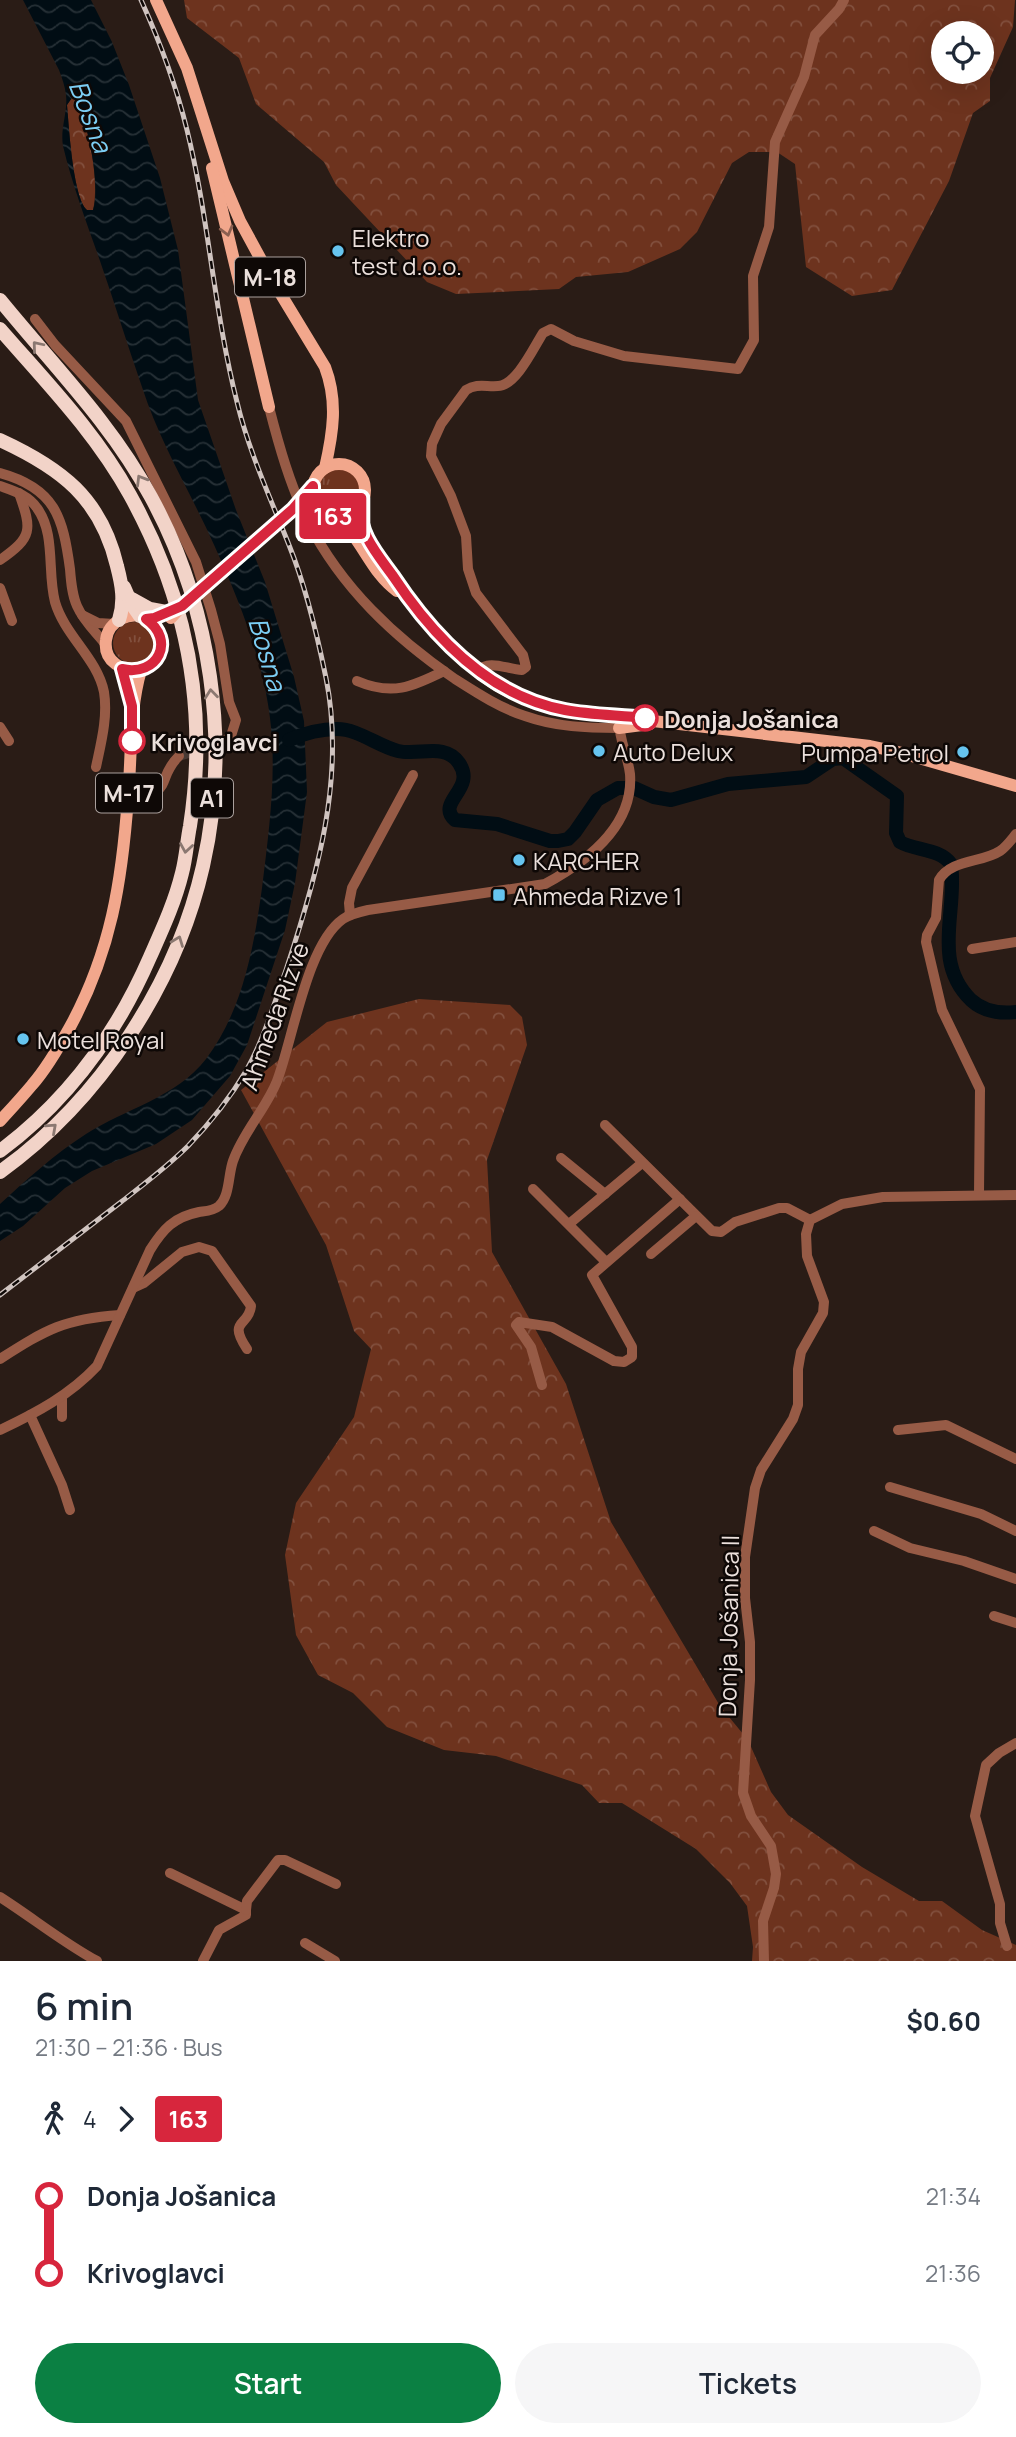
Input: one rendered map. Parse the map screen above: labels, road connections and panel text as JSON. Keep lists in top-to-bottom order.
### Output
{
  "streets": {
    "highway": ["A1"],
    "main road": ["M-18", "M-17"],
    "street": ["Ahmeda Rizve", "Donja Jošanica II"]
  },
  "water": ["Bosna"],
  "places": {
    "other": [
      "Elektro test d.o.o.",
      "Donja Jošanica",
      "Krivoglavci",
      "Auto Delux",
      "Pumpa Petrol",
      "KARCHER",
      "Motel Royal"
    ],
    "transit": ["Ahmeda Rizve 1"]
  },
  "lines": ["bus line 163"],
  "page": {
    "on_map": "163",
    "heading": ["6 min", "21:30 – 21:36 · Bus", "$0.60"],
    "legs": ["4", "163"],
    "list": [
      {
        "name": "Donja Jošanica",
        "value": "21:34"
      },
      {
        "name": "Krivoglavci",
        "value": "21:36"
      }
    ],
    "buttons": ["Start", "Tickets"]
  }
}
